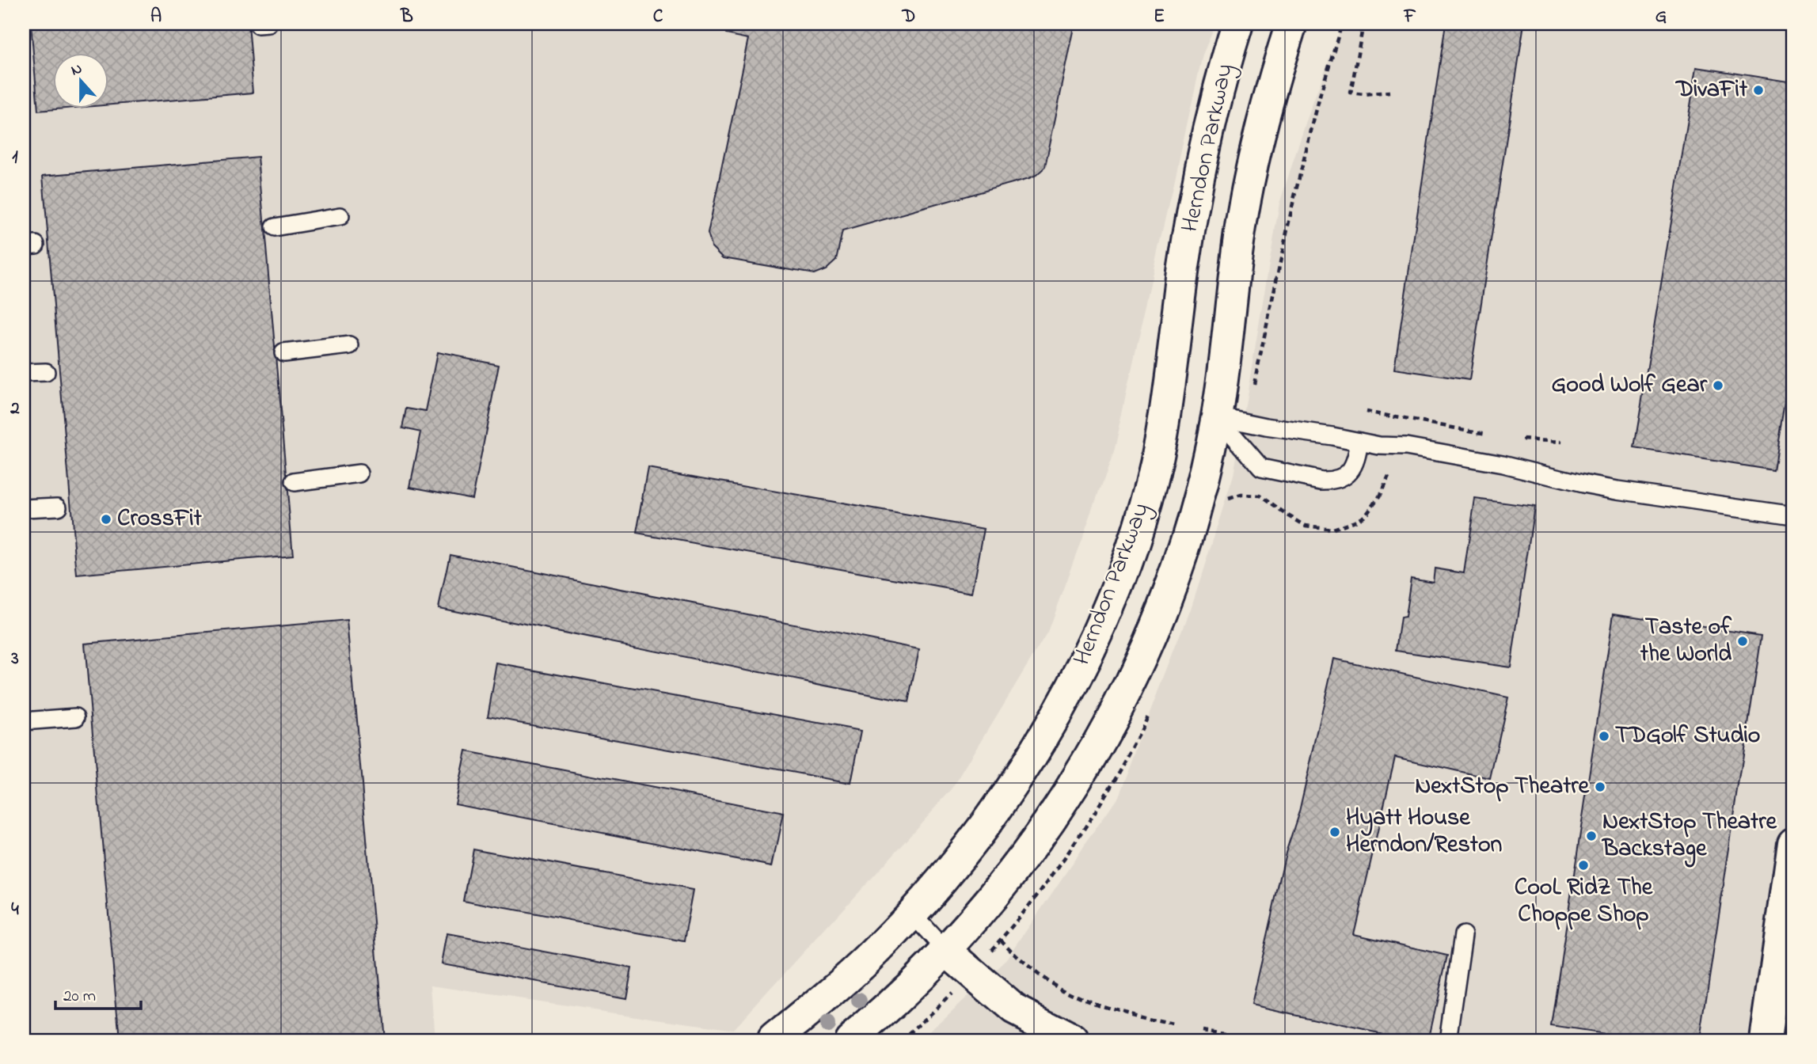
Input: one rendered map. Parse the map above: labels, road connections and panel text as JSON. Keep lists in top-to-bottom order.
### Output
{
  "streets": {
    "main road": ["Herndon Parkway"]
  },
  "places": [
    "DivaFit",
    "Good Wolf Gear",
    "CrossFit",
    "Taste of the World",
    "TDGolf Studio",
    "NextStop Theatre",
    "Hyatt House Herndon/Reston",
    "NextStop Theatre Backstage",
    "CooL RidZ The Choppe Shop"
  ],
  "scale_bar": "20 m",
  "north": "top",
  "grid": {
    "columns": [
      "A",
      "B",
      "C",
      "D",
      "E",
      "F",
      "G"
    ],
    "rows": [
      "1",
      "2",
      "3",
      "4"
    ]
  }
}
